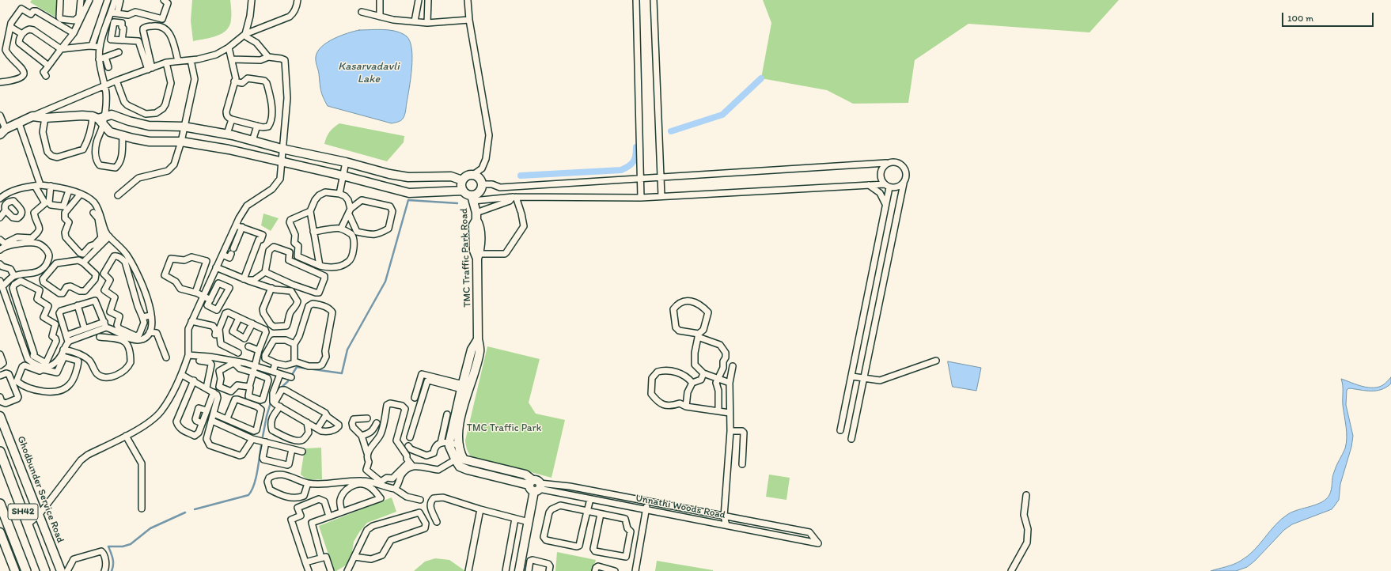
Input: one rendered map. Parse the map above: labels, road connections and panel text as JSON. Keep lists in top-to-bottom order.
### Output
{
  "streets": {
    "main road": ["SH42"],
    "street": ["TMC Traffic Park Road", "Ghodbunder Service Road", "Unnathi Woods Road"]
  },
  "water": ["Kasarvadavli Lake"],
  "parks": ["TMC Traffic Park"],
  "scale_bar": "100 m"
}
